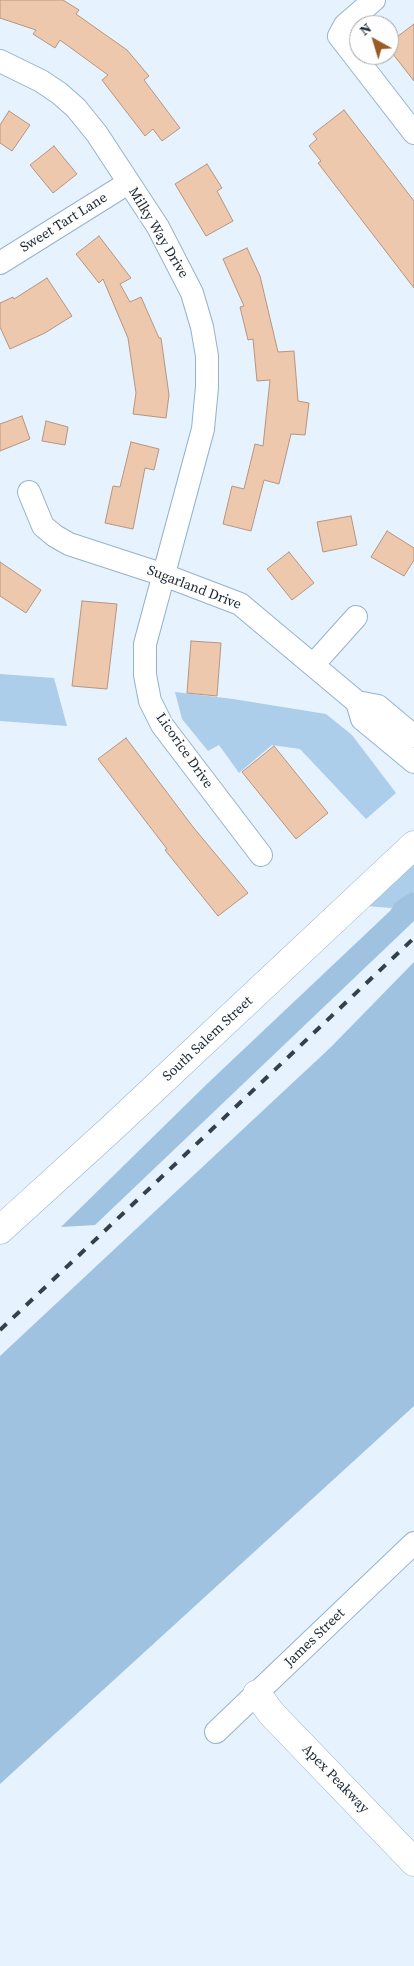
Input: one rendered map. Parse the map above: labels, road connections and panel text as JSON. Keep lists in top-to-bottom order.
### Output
{
  "streets": {
    "main road": ["South Salem Street", "Apex Peakway"],
    "street": [
      "Sweet Tart Lane",
      "Milky Way Drive",
      "Sugarland Drive",
      "Licorice Drive",
      "James Street"
    ]
  },
  "crossings": [
    ["Sweet Tart Lane", "Milky Way Drive"],
    ["Milky Way Drive", "Sugarland Drive"],
    ["Milky Way Drive", "Licorice Drive"],
    ["Sugarland Drive", "Licorice Drive"],
    ["James Street", "Apex Peakway"]
  ],
  "north": "top left"
}
